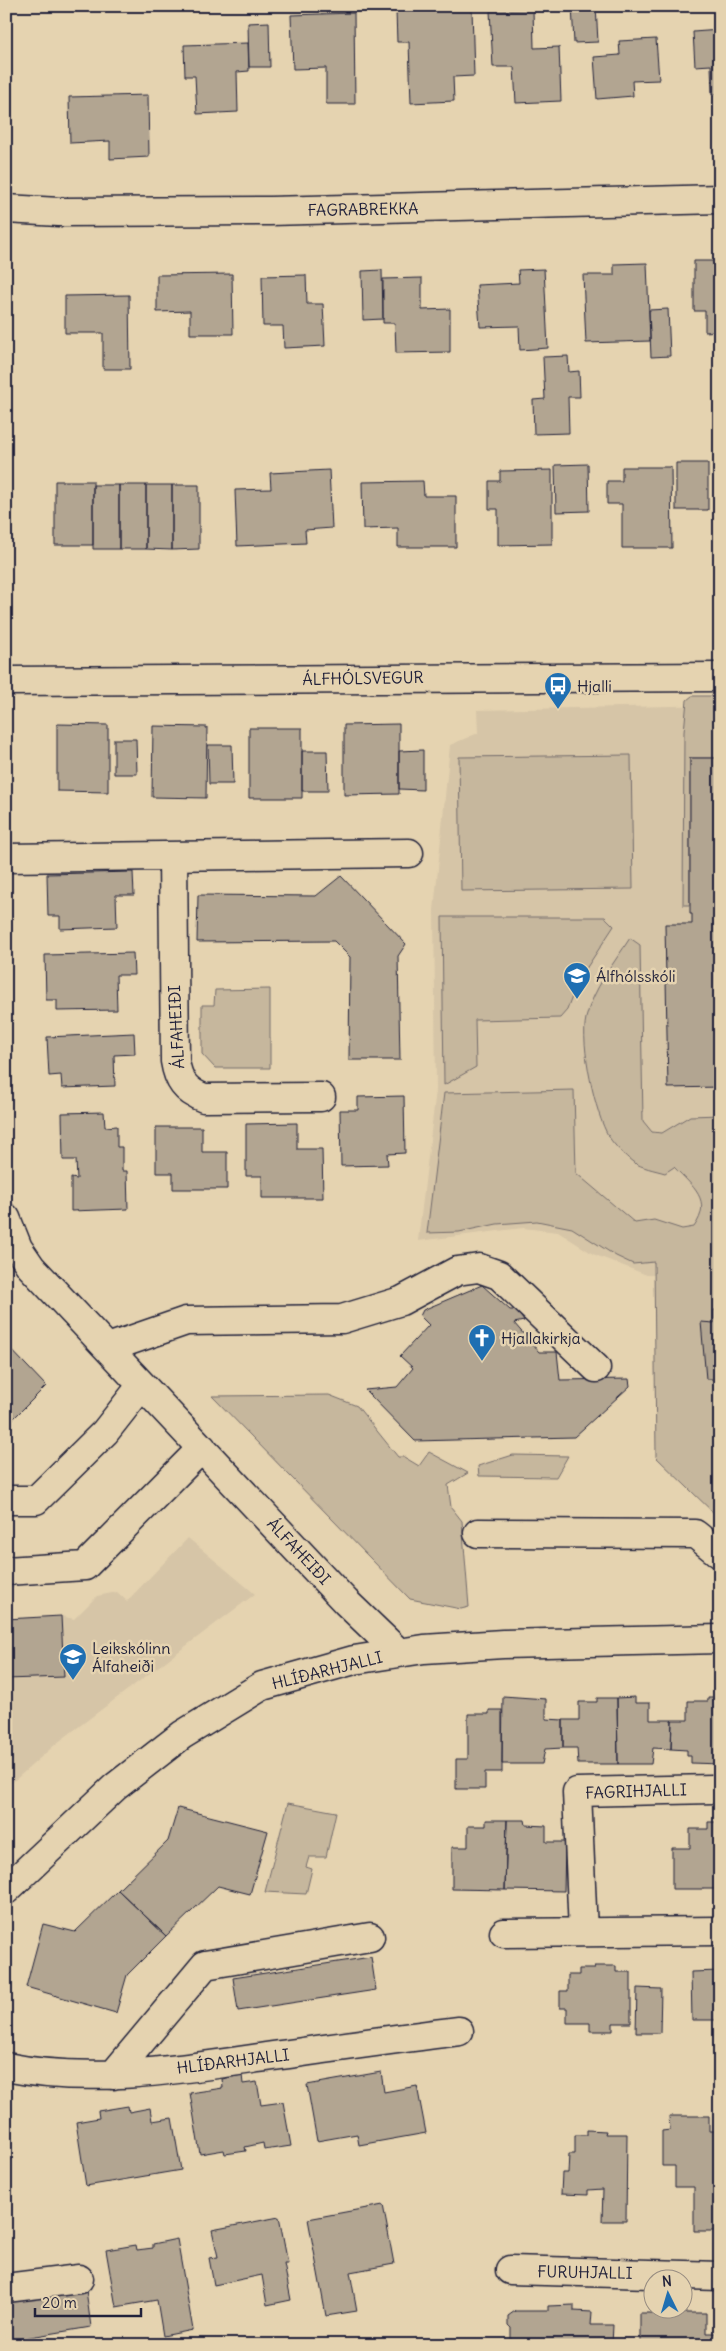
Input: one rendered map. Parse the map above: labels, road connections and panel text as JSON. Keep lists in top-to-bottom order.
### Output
{
  "streets": {
    "street": [
      "FAGRABREKKA",
      "ÁLFHÓLSVEGUR",
      "ÁLFAHEIÐI",
      "HLÍÐARHJALLI",
      "FAGRIHJALLI",
      "FURUHJALLI"
    ]
  },
  "crossings": [
    ["ÁLFAHEIÐI", "HLÍÐARHJALLI"]
  ],
  "places": {
    "bus stop": ["Hjalli"],
    "school or university": ["Álfhólsskóli", "Leikskólinn Álfaheiði"],
    "church": ["Hjallakirkja"]
  },
  "scale_bar": "20 m",
  "north": "top"
}
